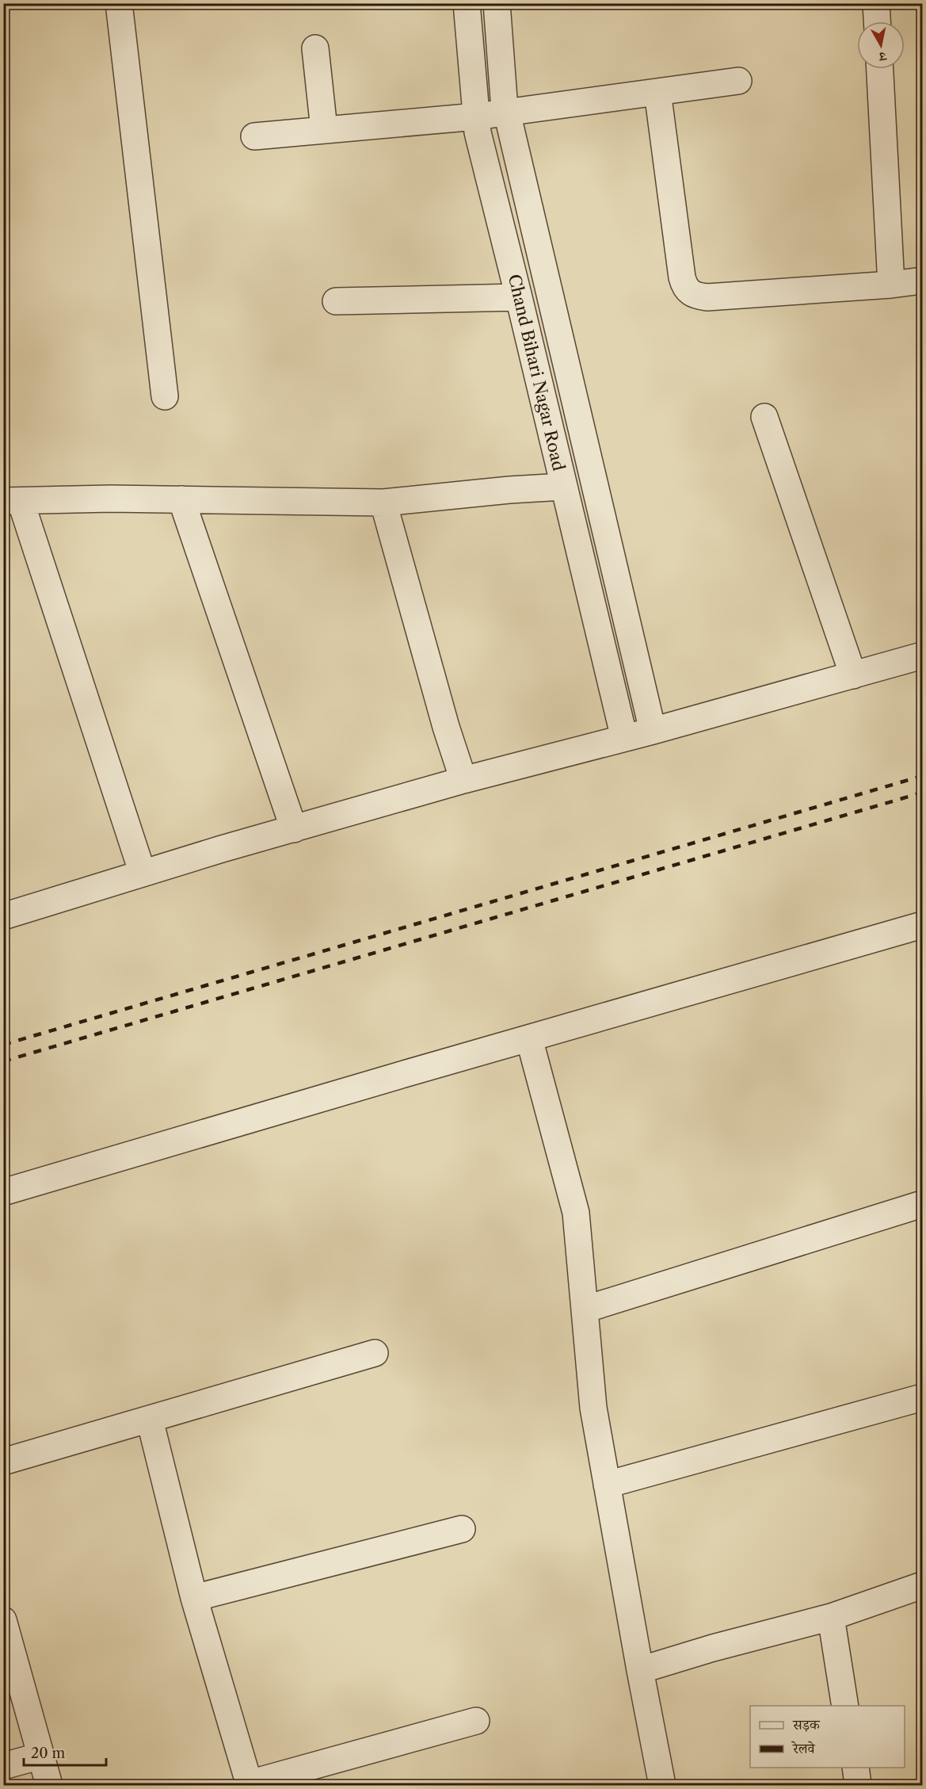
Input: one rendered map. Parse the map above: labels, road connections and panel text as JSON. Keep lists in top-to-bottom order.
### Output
{
  "streets": {
    "street": ["Chand Bihari Nagar Road"]
  },
  "legend": ["सड़क", "रेलवे"],
  "scale_bar": "20 m",
  "north": "bottom"
}
